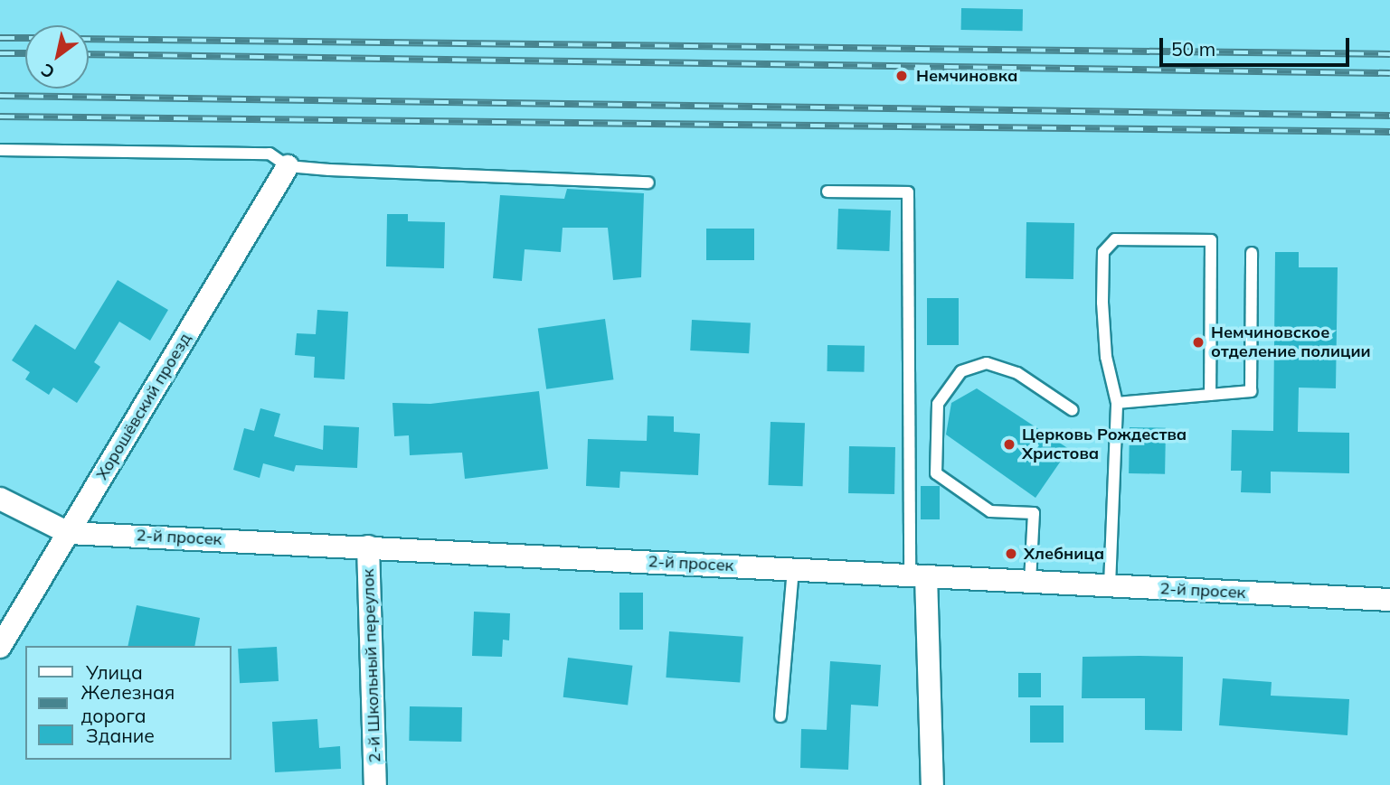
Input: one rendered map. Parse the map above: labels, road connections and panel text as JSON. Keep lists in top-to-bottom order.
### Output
{
  "streets": {
    "street": ["Хорошёвский проезд", "2-й просек", "2-й Школьный переулок"]
  },
  "crossings": [
    ["Хорошёвский проезд", "2-й просек"],
    ["2-й просек", "2-й Школьный переулок"]
  ],
  "places": [
    "Немчиновка",
    "Немчиновское отделение полиции",
    "Церковь Рождества Христова",
    "Хлебница"
  ],
  "legend": ["Улица", "Железная дорога", "Здание"],
  "scale_bar": "50 m",
  "north": "bottom left"
}
